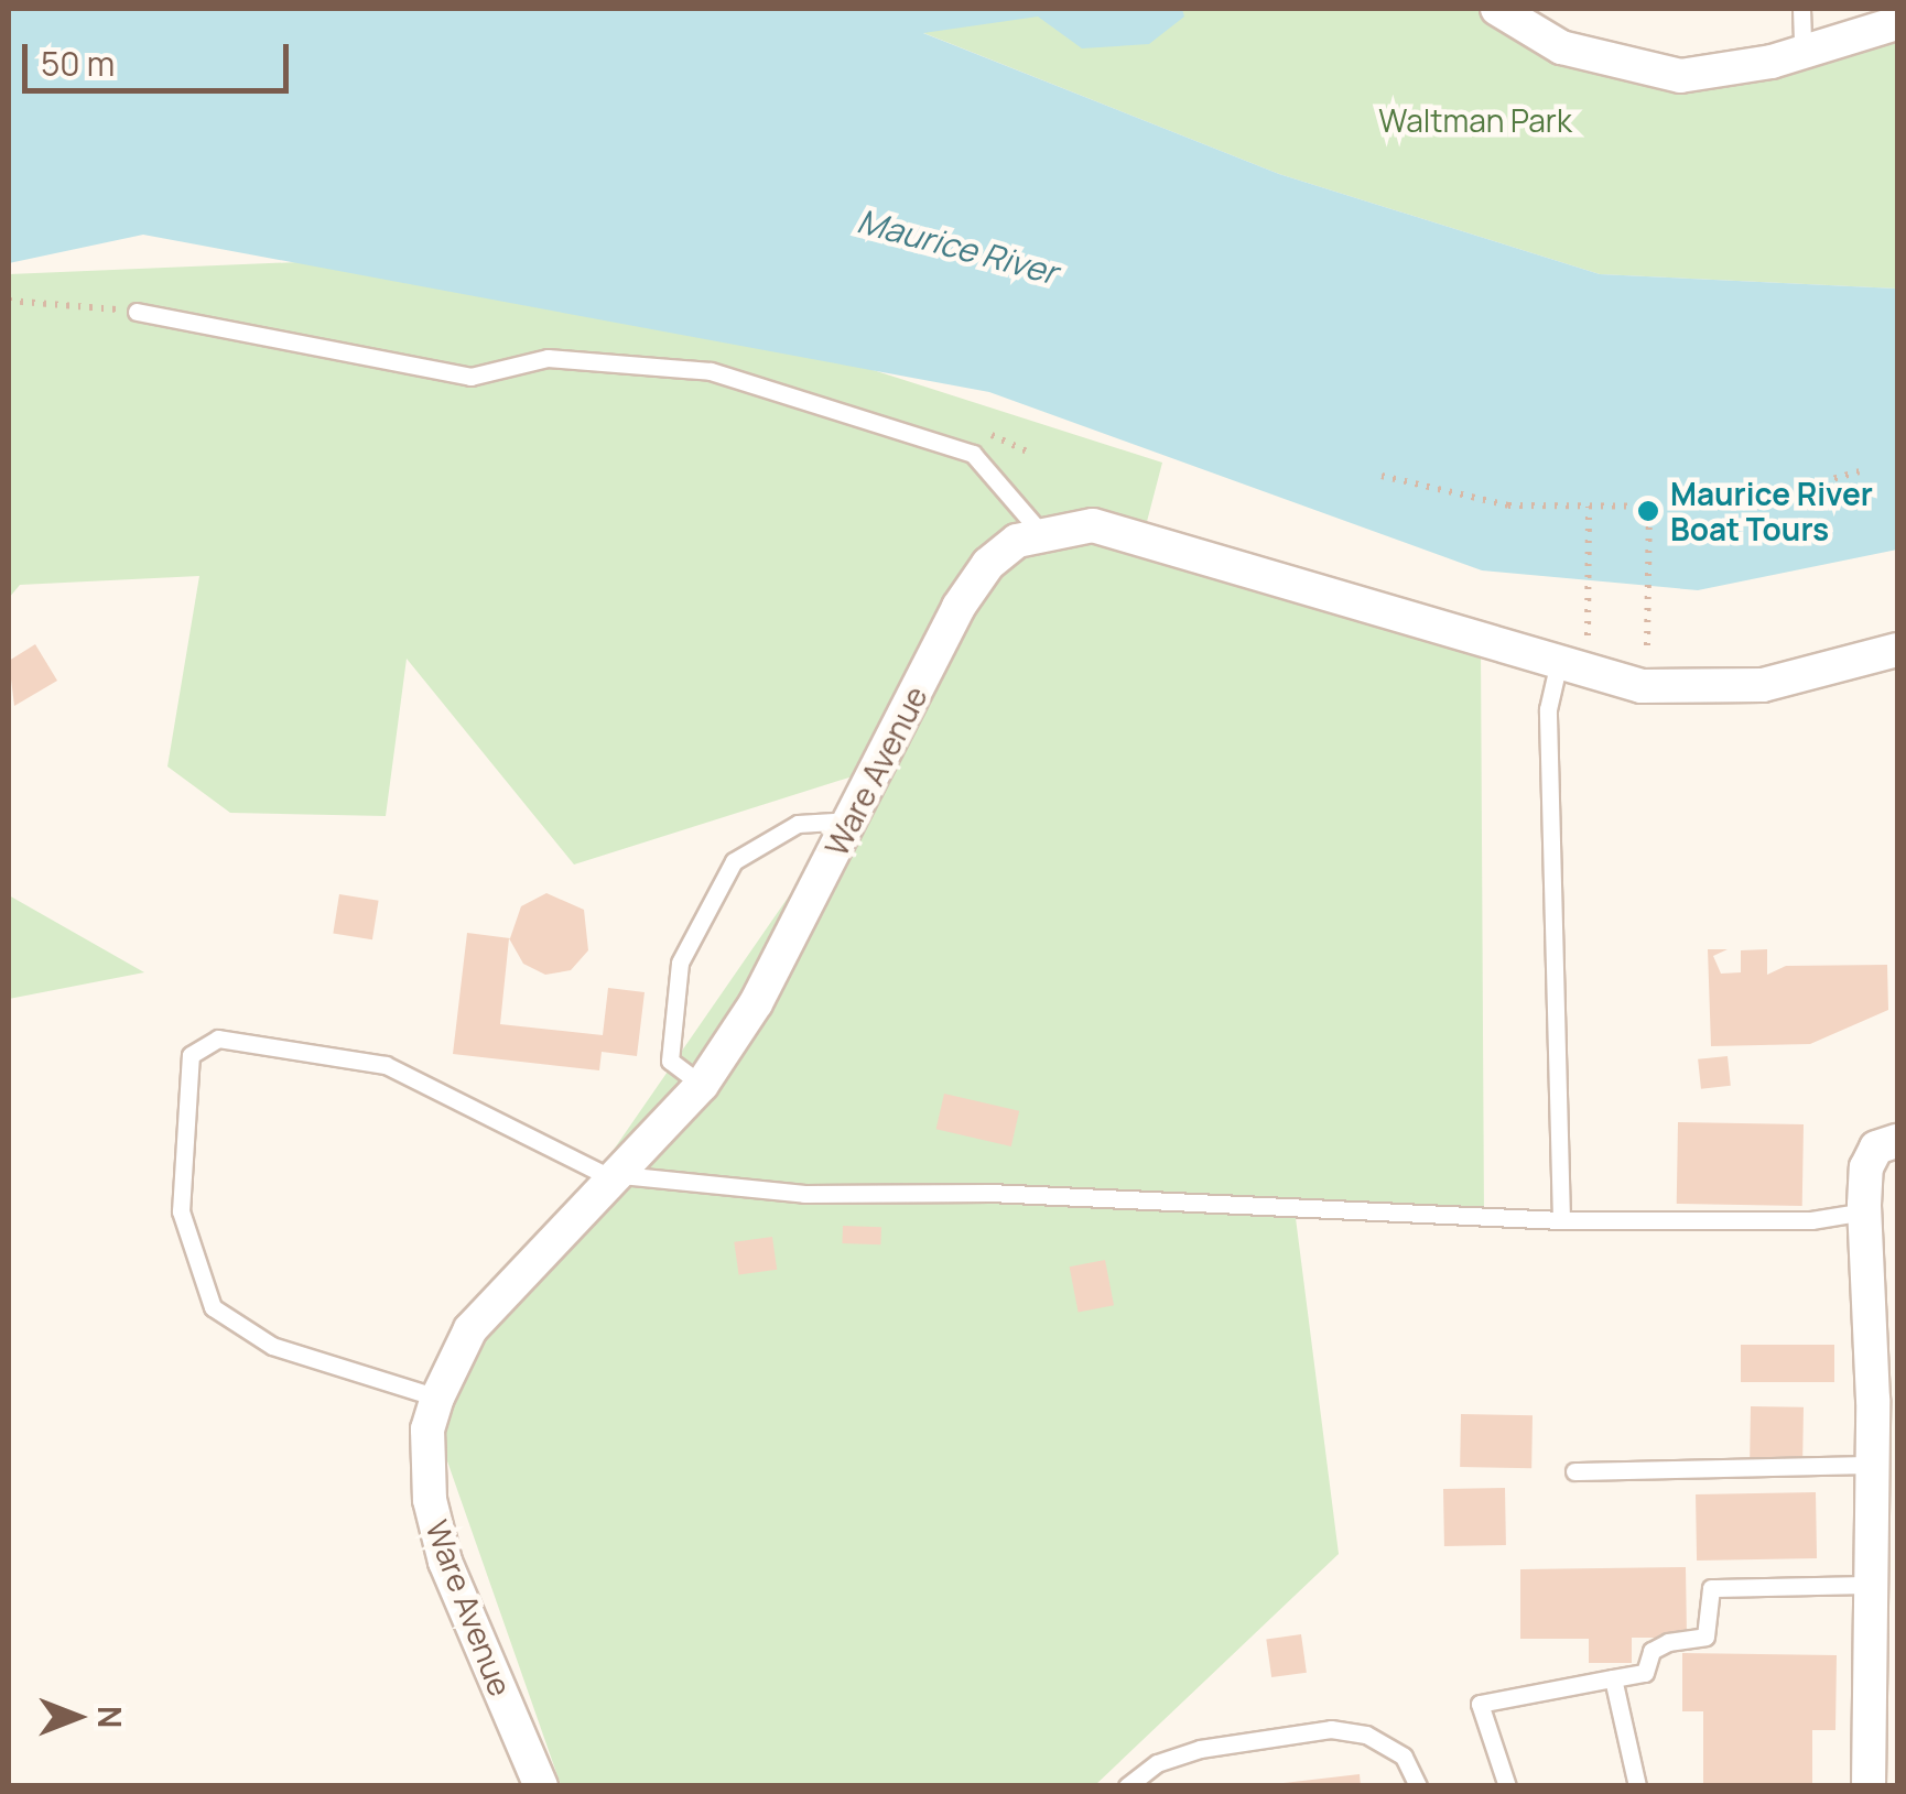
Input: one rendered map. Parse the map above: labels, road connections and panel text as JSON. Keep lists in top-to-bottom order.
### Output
{
  "streets": {
    "street": ["Ware Avenue"]
  },
  "water": ["Maurice River"],
  "parks": ["Waltman Park"],
  "places": ["Maurice River Boat Tours"],
  "scale_bar": "50 m",
  "north": "right"
}
